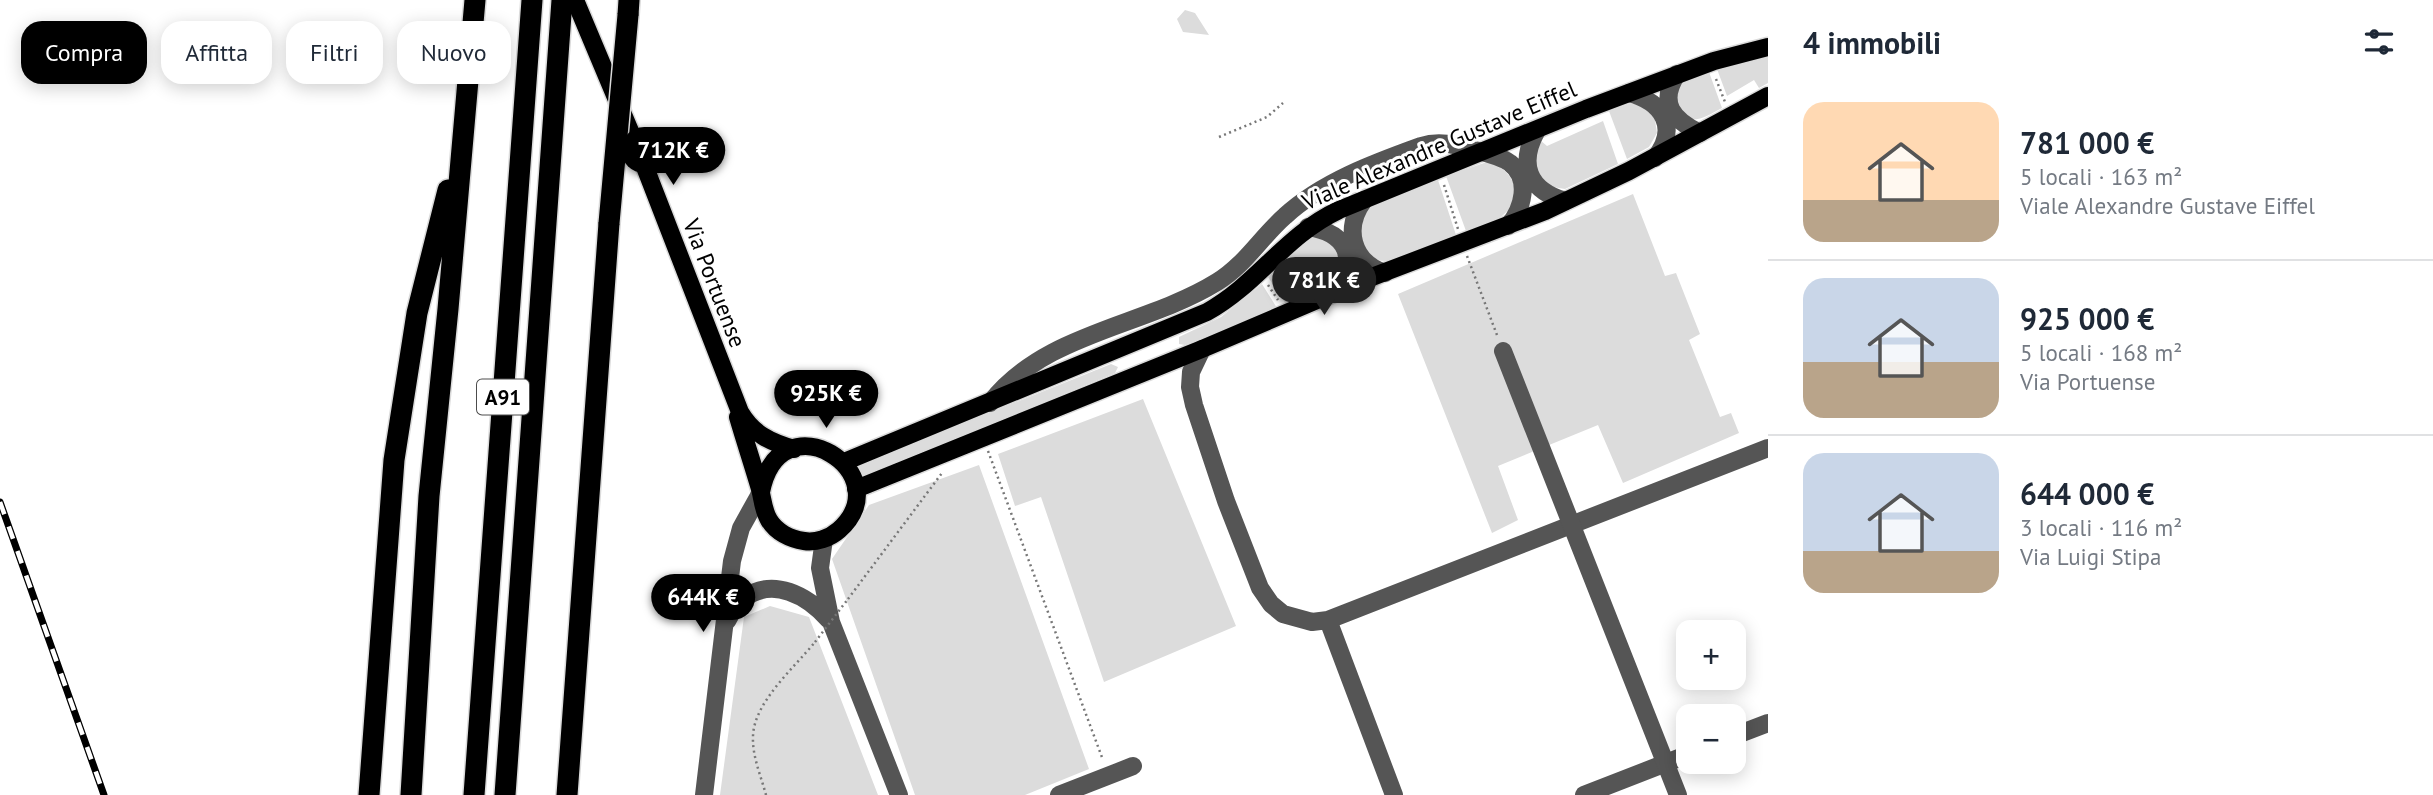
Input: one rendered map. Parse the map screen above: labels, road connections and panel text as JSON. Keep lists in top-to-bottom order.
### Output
{
  "streets": {
    "highway": ["A91"],
    "main road": ["Viale Alexandre Gustave Eiffel", "Via Portuense"]
  },
  "crossings": [
    ["Viale Alexandre Gustave Eiffel", "Via Portuense"]
  ],
  "page": {
    "heading": "4 immobili",
    "chip": [
      "Compra",
      "Affitta",
      "Filtri",
      "Nuovo"
    ],
    "list": [
      {
        "name": "781 000 €",
        "note": "5 locali · 163 m² · Viale Alexandre Gustave Eiffel"
      },
      {
        "name": "925 000 €",
        "note": "5 locali · 168 m² · Via Portuense"
      },
      {
        "name": "644 000 €",
        "note": "3 locali · 116 m² · Via Luigi Stipa"
      }
    ],
    "price": [
      "712K €",
      "781K €",
      "925K €",
      "644K €"
    ],
    "map_buttons": ["+", "−"]
  }
}
